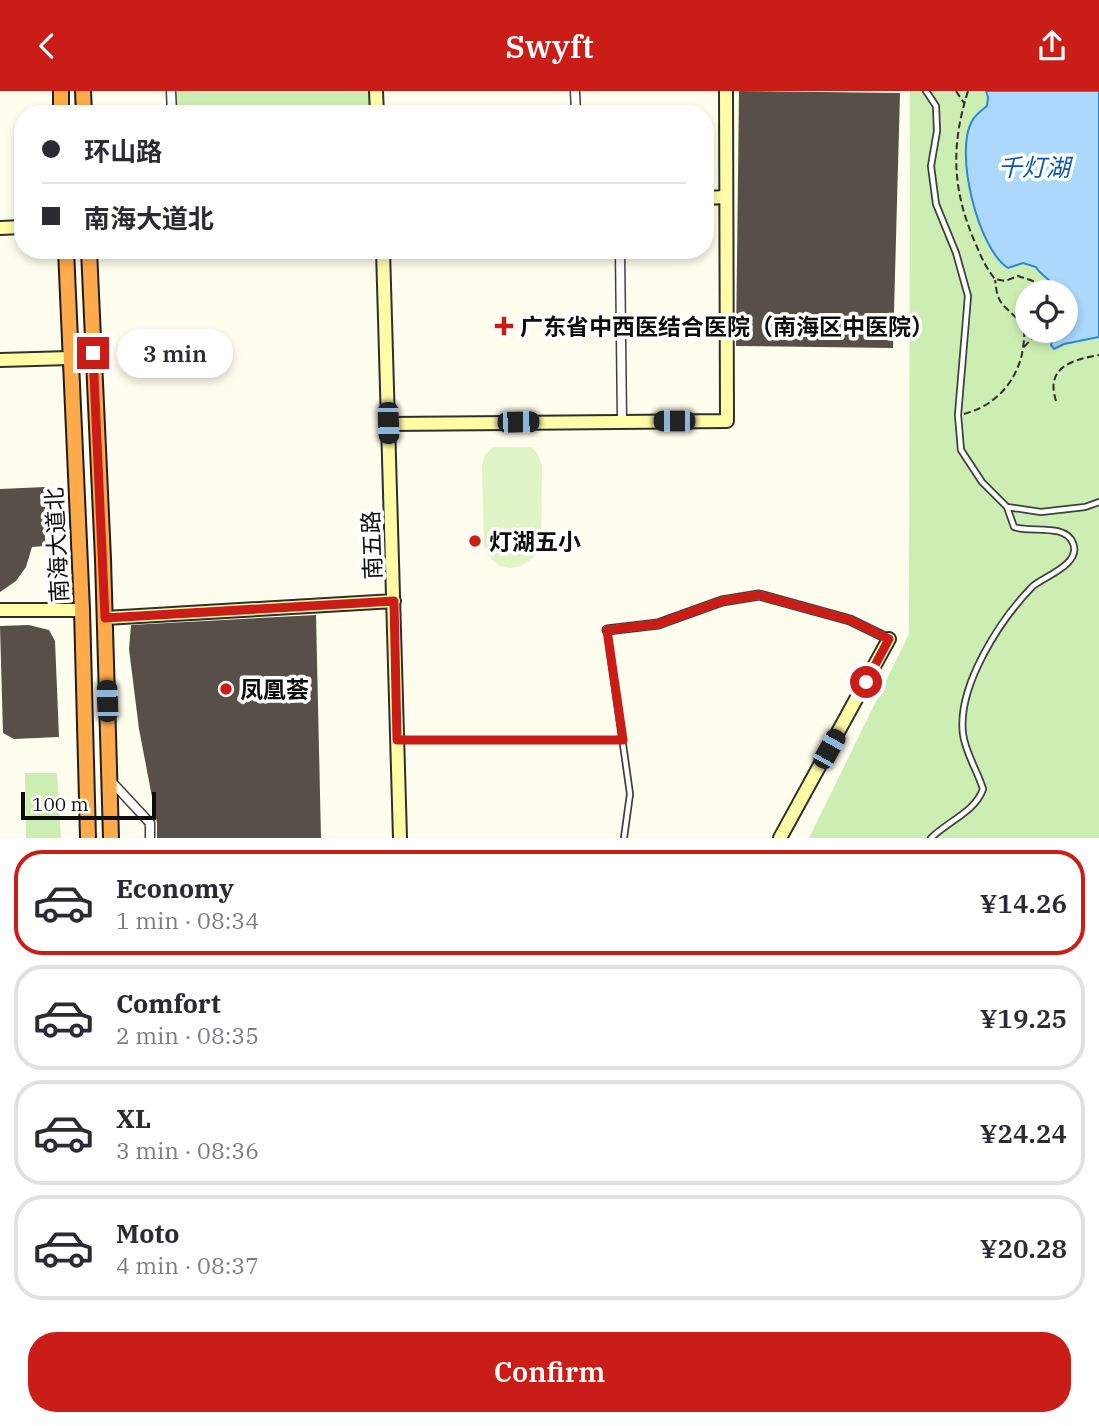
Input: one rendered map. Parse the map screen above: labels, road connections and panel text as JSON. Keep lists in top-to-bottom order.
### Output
{
  "streets": {
    "highway": ["南海大道北"],
    "street": ["南五路"]
  },
  "water": ["千灯湖"],
  "places": {
    "health": ["广东省中西医结合医院（南海区中医院）"],
    "other": ["灯湖五小", "凤凰荟"]
  },
  "scale_bar": "100 m",
  "page": {
    "header": "Swyft",
    "banner": ["环山路", "南海大道北"],
    "bubble": "3 min",
    "scale": "100 m",
    "list": [
      {
        "name": "Economy",
        "note": "1 min · 08:34",
        "value": "¥14.26"
      },
      {
        "name": "Comfort",
        "note": "2 min · 08:35",
        "value": "¥19.25"
      },
      {
        "name": "XL",
        "note": "3 min · 08:36",
        "value": "¥24.24"
      },
      {
        "name": "Moto",
        "note": "4 min · 08:37",
        "value": "¥20.28"
      }
    ],
    "buttons": "Confirm"
  }
}
